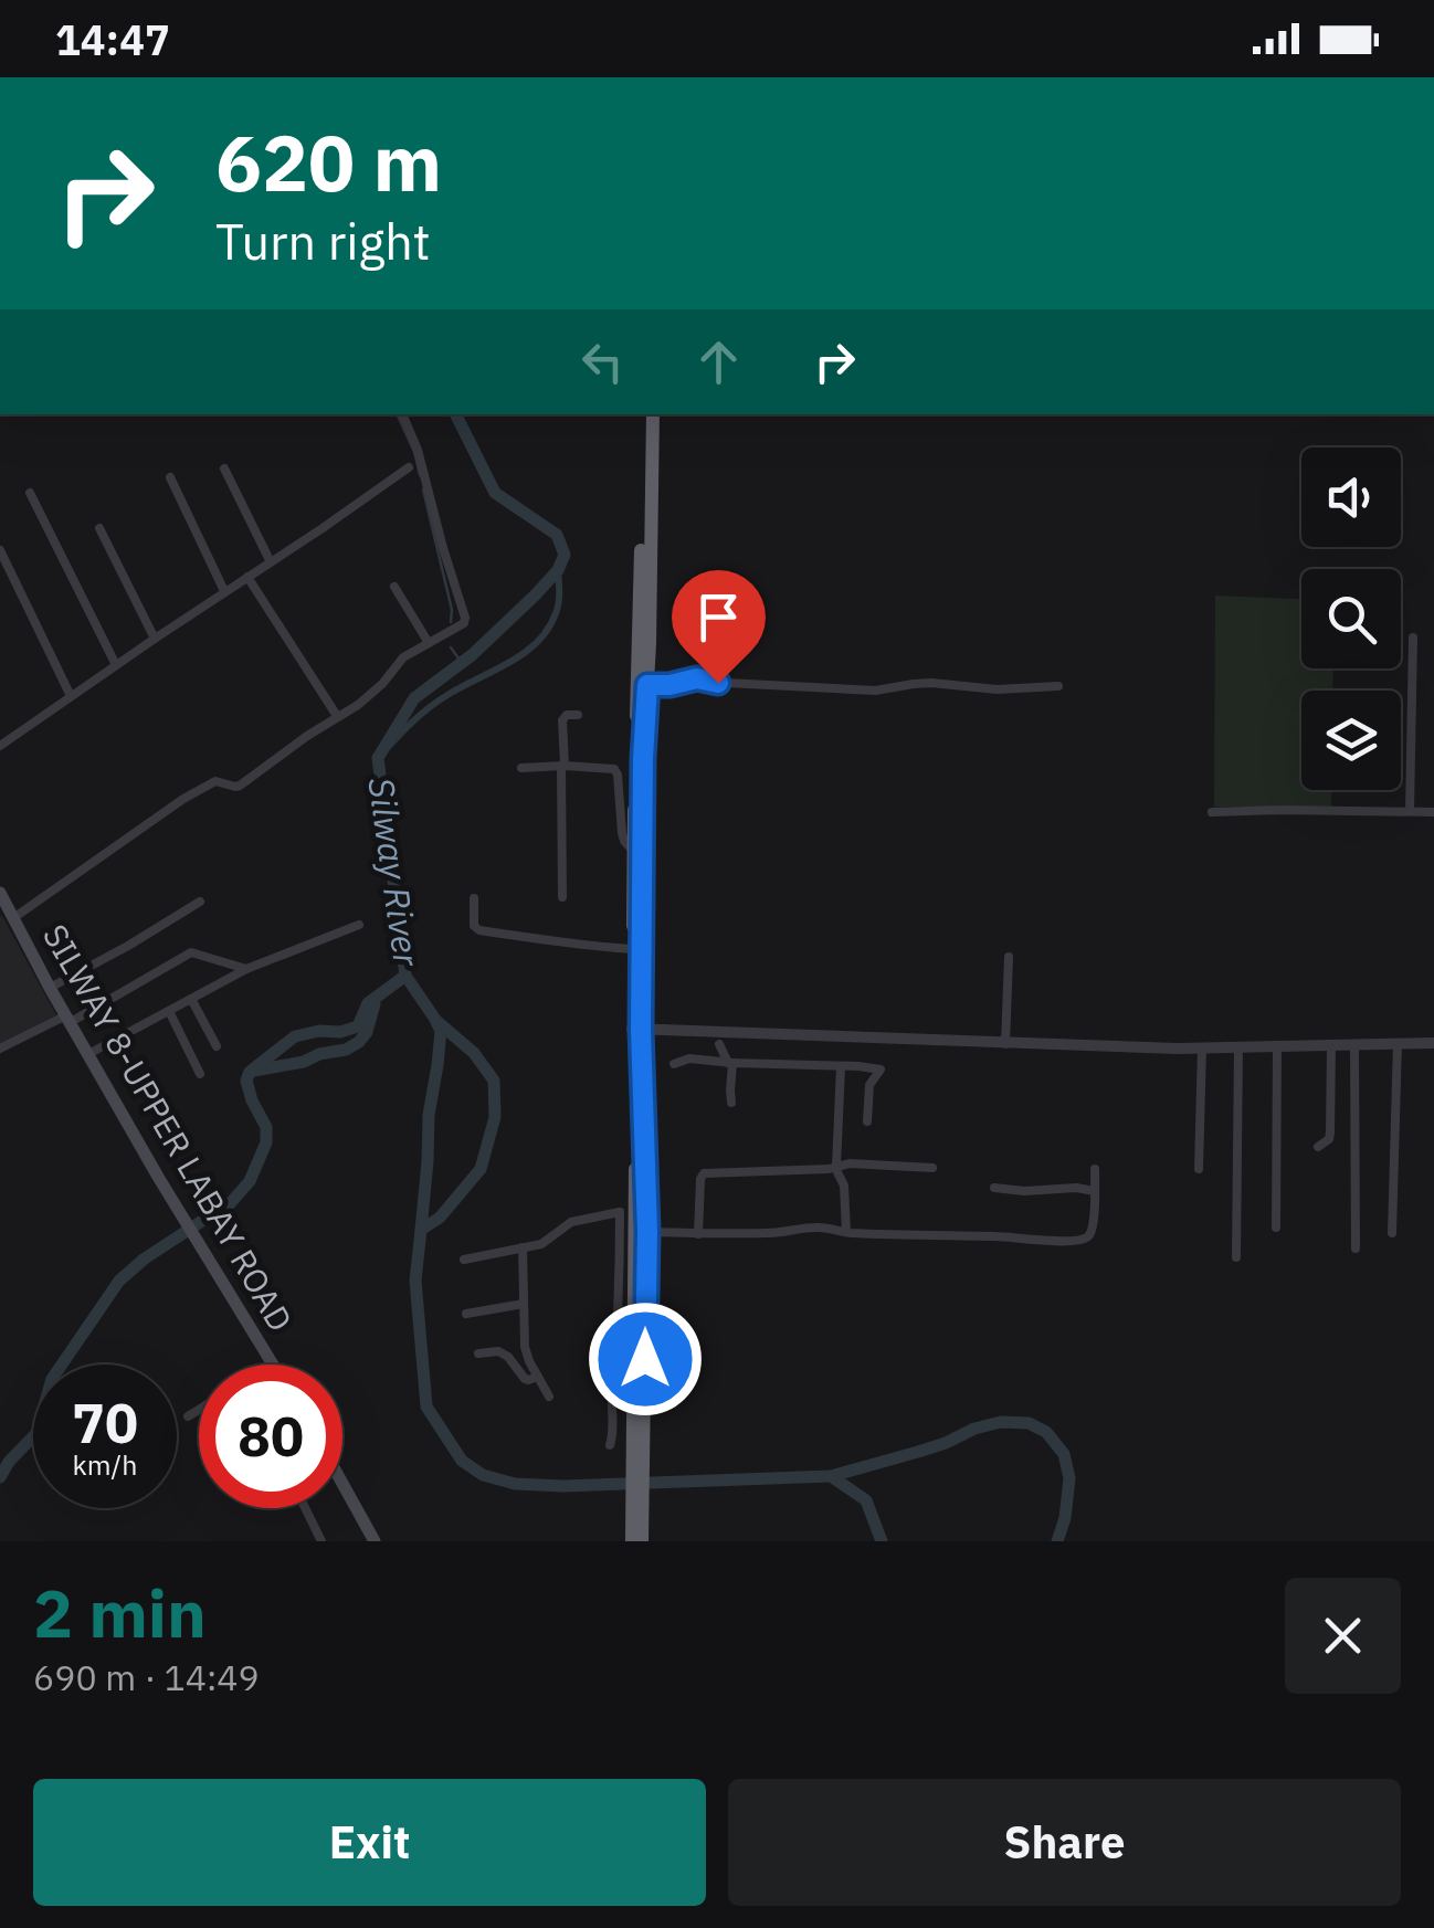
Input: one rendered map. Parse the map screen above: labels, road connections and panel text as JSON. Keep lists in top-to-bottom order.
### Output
{
  "streets": {
    "main road": ["SILWAY 8-UPPER LABAY ROAD"]
  },
  "water": ["Silway River"],
  "page": {
    "status": "14:47",
    "turn": ["620 m", "Turn right"],
    "speed": "70 km/h",
    "limit": "80",
    "heading": ["2 min", "690 m · 14:49"],
    "buttons": ["Exit", "Share"]
  }
}
